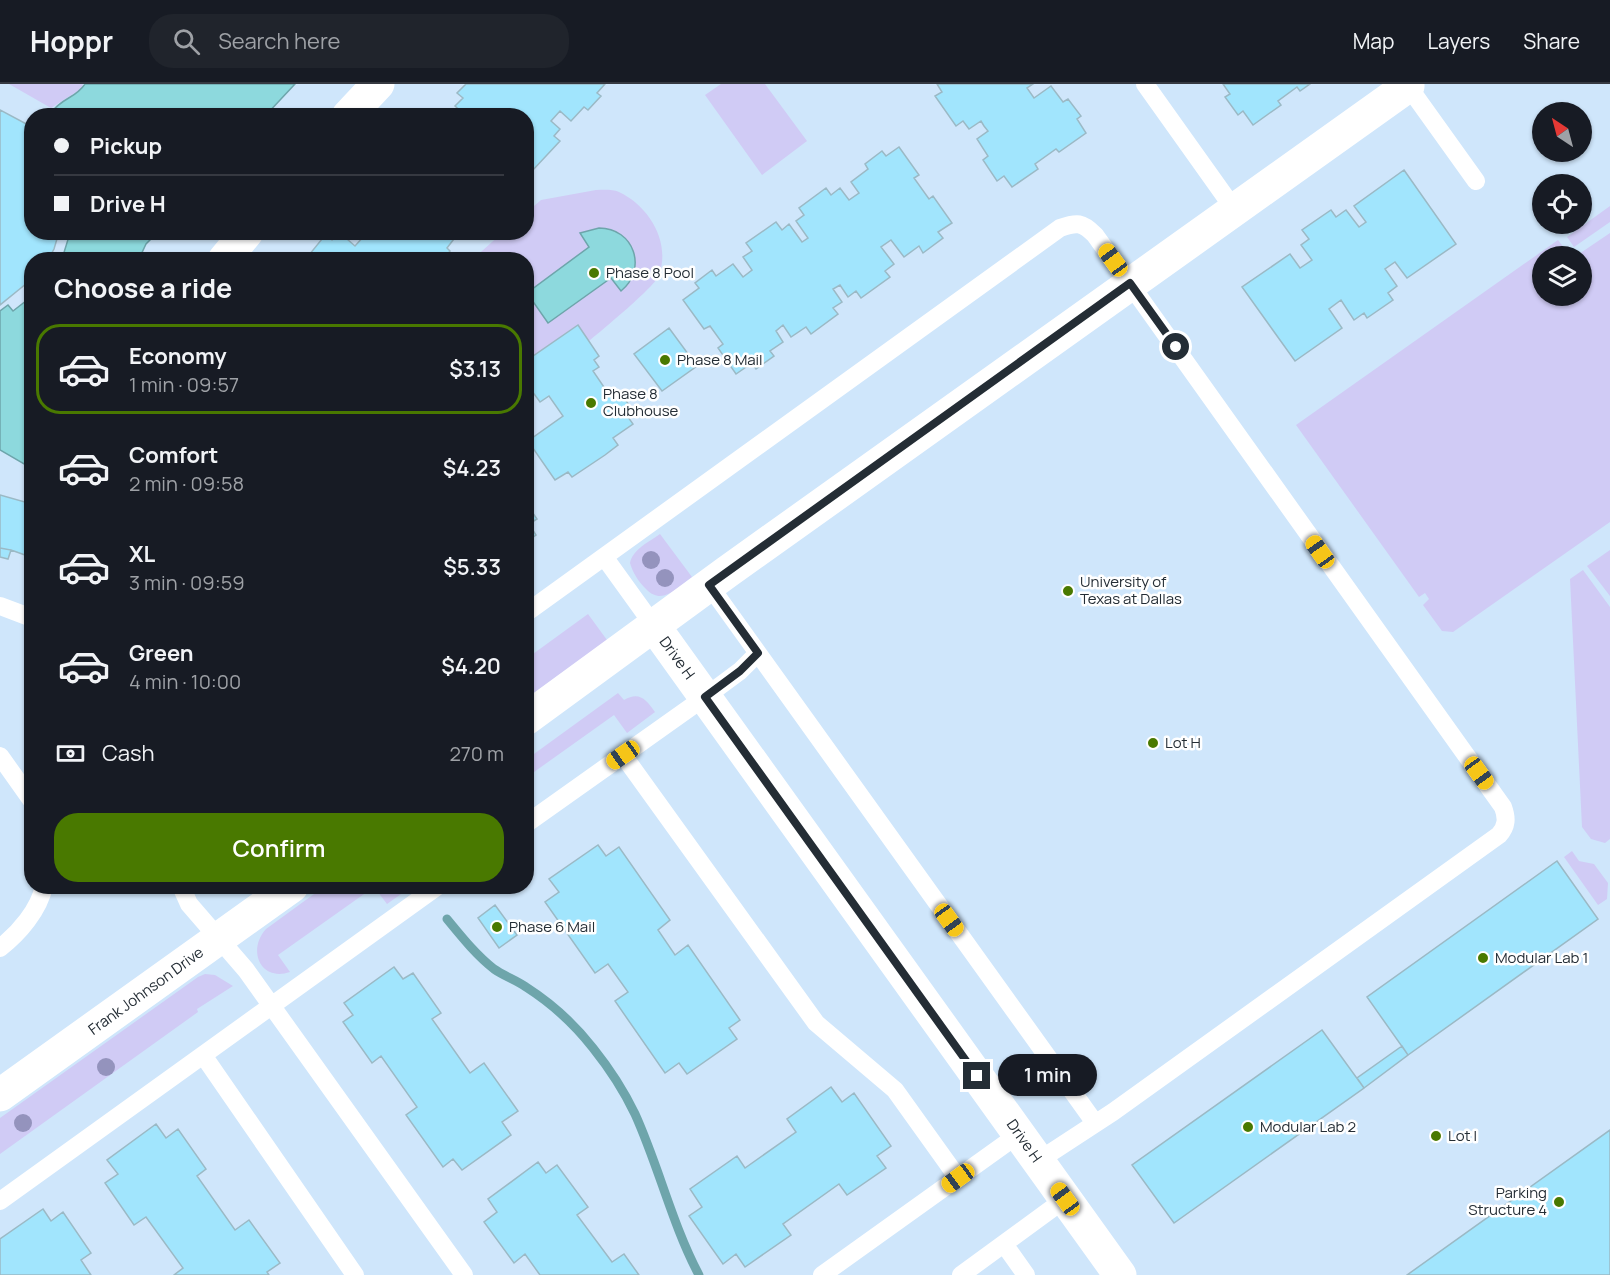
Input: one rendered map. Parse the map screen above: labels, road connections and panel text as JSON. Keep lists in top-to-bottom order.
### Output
{
  "streets": {
    "street": ["Drive H", "Frank Johnson Drive"]
  },
  "places": [
    "Phase 8 Pool",
    "Phase 8 Mail",
    "Phase 8 Clubhouse",
    "University of Texas at Dallas",
    "Lot H",
    "Phase 6 Mail",
    "Modular Lab 1",
    "Modular Lab 2",
    "Lot I",
    "Parking Structure 4"
  ],
  "north": "top left",
  "page": {
    "header": "Hoppr",
    "search": "Search here",
    "nav": ["Map", "Layers", "Share"],
    "banner": ["Pickup", "Drive H"],
    "heading": "Choose a ride",
    "list": [
      {
        "name": "Economy",
        "note": "1 min · 09:57",
        "value": "$3.13"
      },
      {
        "name": "Comfort",
        "note": "2 min · 09:58",
        "value": "$4.23"
      },
      {
        "name": "XL",
        "note": "3 min · 09:59",
        "value": "$5.33"
      },
      {
        "name": "Green",
        "note": "4 min · 10:00",
        "value": "$4.20"
      }
    ],
    "pay": ["Cash", "270 m"],
    "buttons": "Confirm",
    "bubble": "1 min"
  }
}
